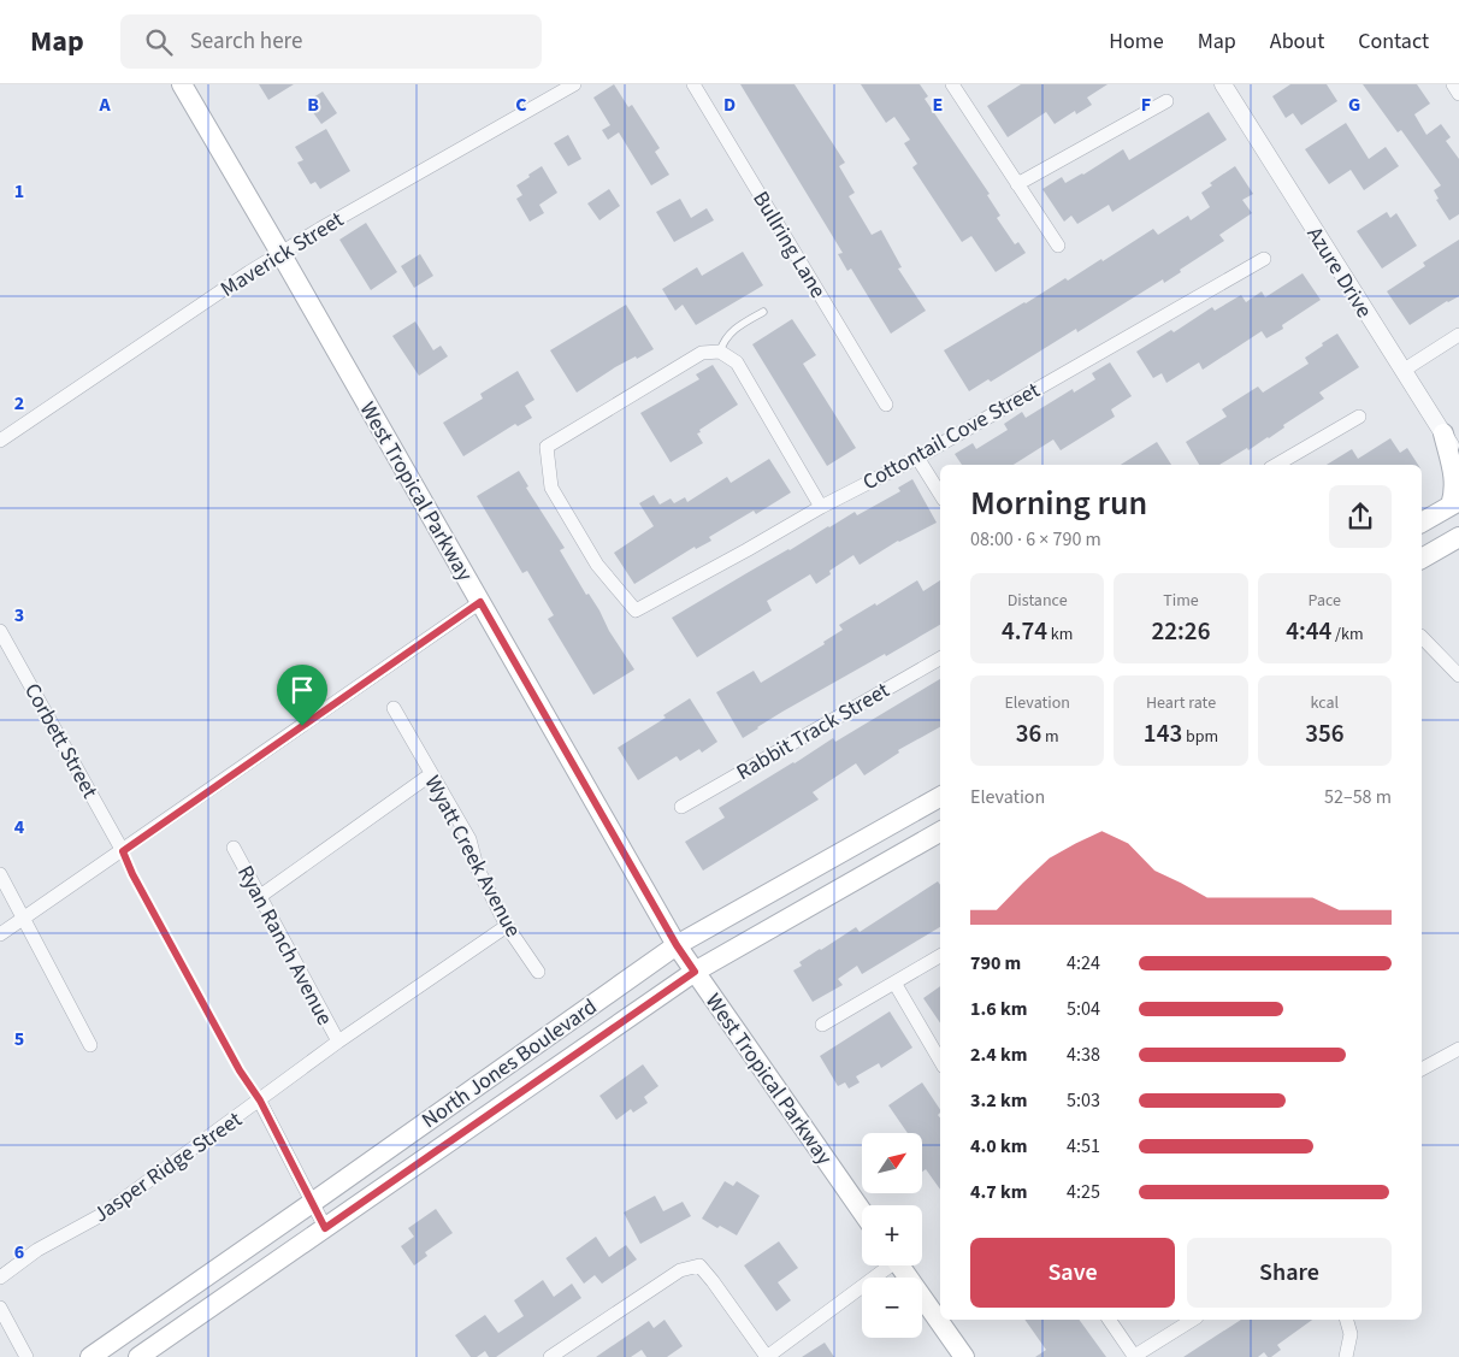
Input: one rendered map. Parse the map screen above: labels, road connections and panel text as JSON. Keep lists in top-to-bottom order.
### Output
{
  "streets": {
    "main road": ["West Tropical Parkway", "North Jones Boulevard"],
    "street": [
      "Bullring Lane",
      "Maverick Street",
      "Azure Drive",
      "Cottontail Cove Street",
      "Rabbit Track Street",
      "Corbett Street",
      "Wyatt Creek Avenue",
      "Ryan Ranch Avenue",
      "Jasper Ridge Street"
    ]
  },
  "crossings": [
    ["Maverick Street", "West Tropical Parkway"],
    ["West Tropical Parkway", "North Jones Boulevard"],
    ["Wyatt Creek Avenue", "Jasper Ridge Street"],
    ["Ryan Ranch Avenue", "Jasper Ridge Street"]
  ],
  "north": "top right",
  "page": {
    "header": "Map",
    "search": "Search here",
    "nav": [
      "Home",
      "Map",
      "About",
      "Contact"
    ],
    "heading": ["Morning run", "08:00 · 6 × 790 m"],
    "stats": [
      ["Distance", "4.74 km"],
      ["Time", "22:26"],
      ["Pace", "4:44 /km"],
      ["Elevation", "36 m"],
      ["Heart rate", "143 bpm"],
      ["kcal", "356"]
    ],
    "chart": ["Elevation", "52–58 m"],
    "list": [
      {
        "name": "790 m",
        "note": "4:24"
      },
      {
        "name": "1.6 km",
        "note": "5:04"
      },
      {
        "name": "2.4 km",
        "note": "4:38"
      },
      {
        "name": "3.2 km",
        "note": "5:03"
      },
      {
        "name": "4.0 km",
        "note": "4:51"
      },
      {
        "name": "4.7 km",
        "note": "4:25"
      }
    ],
    "map_buttons": ["+", "−"],
    "buttons": ["Save", "Share"]
  },
  "grid": {
    "columns": [
      "A",
      "B",
      "C",
      "D",
      "E",
      "F",
      "G"
    ],
    "rows": [
      "1",
      "2",
      "3",
      "4",
      "5",
      "6"
    ]
  }
}
